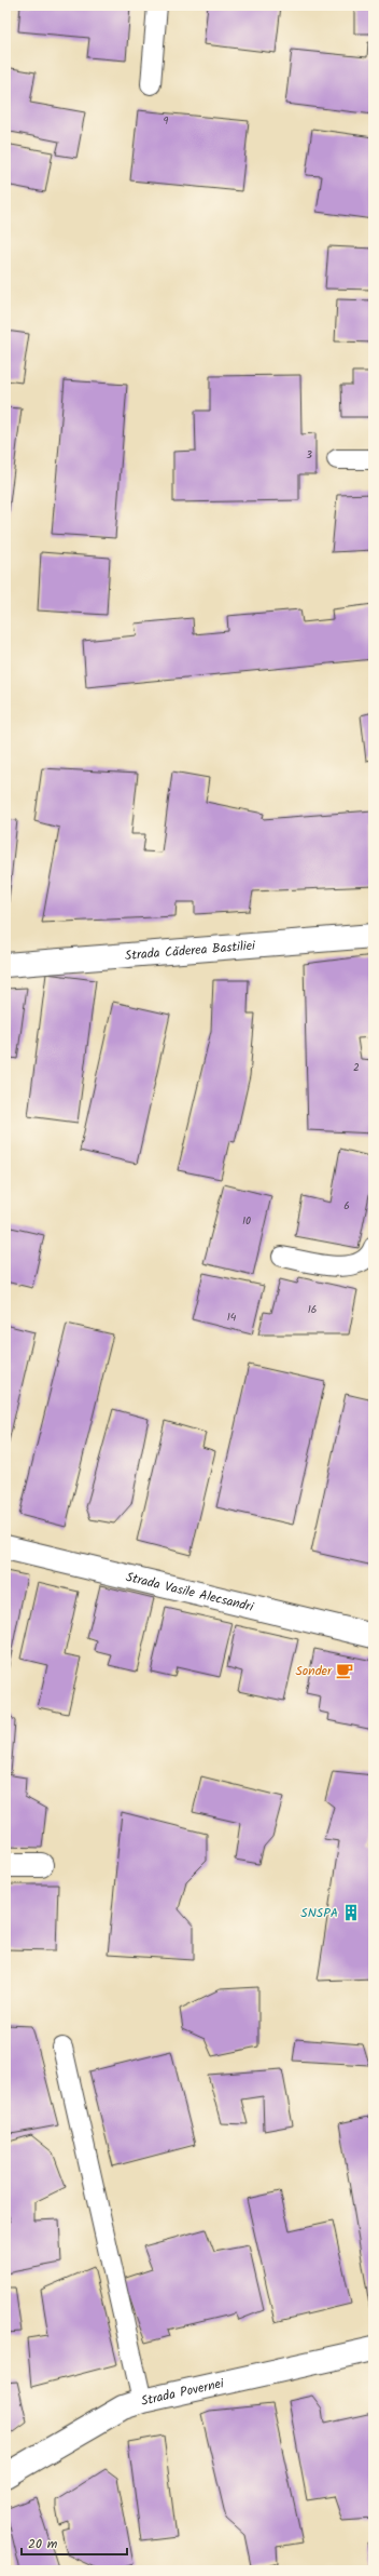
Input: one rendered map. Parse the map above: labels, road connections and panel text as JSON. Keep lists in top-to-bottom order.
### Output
{
  "streets": {
    "street": ["Strada Căderea Bastiliei", "Strada Vasile Alecsandri", "Strada Povernei"]
  },
  "places": {
    "cafe": ["Sonder"],
    "building": ["SNSPA"]
  },
  "house_numbers": [
    "9",
    "3",
    "2",
    "6",
    "10",
    "16",
    "14"
  ],
  "scale_bar": "20 m"
}
